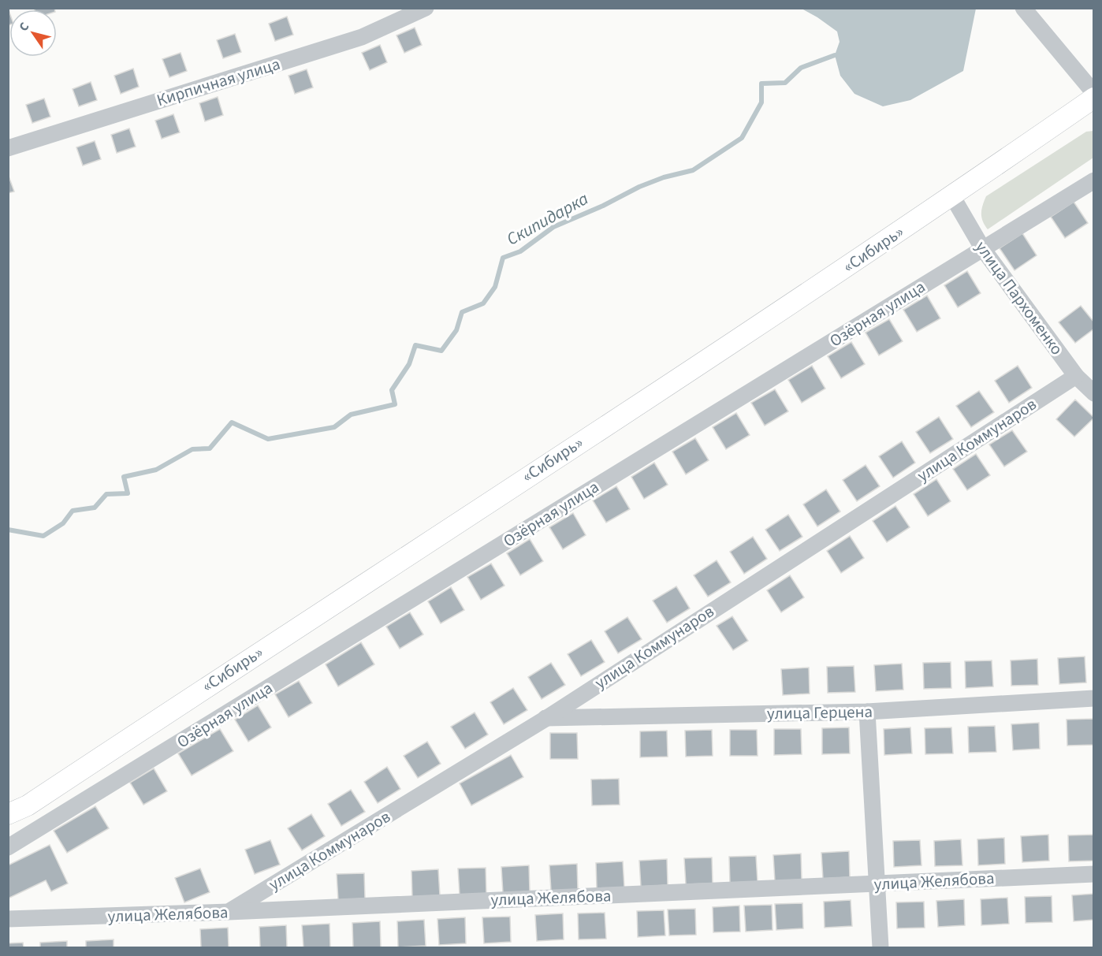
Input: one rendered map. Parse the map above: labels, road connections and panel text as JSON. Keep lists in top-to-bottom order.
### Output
{
  "streets": {
    "main road": ["«Сибирь»"],
    "street": [
      "Кирпичная улица",
      "улица Пархоменко",
      "Озёрная улица",
      "улица Коммунаров",
      "улица Герцена",
      "улица Желябова"
    ]
  },
  "crossings": [
    ["«Сибирь»", "улица Пархоменко"],
    ["улица Пархоменко", "Озёрная улица"],
    ["улица Пархоменко", "улица Коммунаров"],
    ["улица Коммунаров", "улица Герцена"],
    ["улица Коммунаров", "улица Желябова"]
  ],
  "water": ["Скипидарка"],
  "north": "top left"
}
